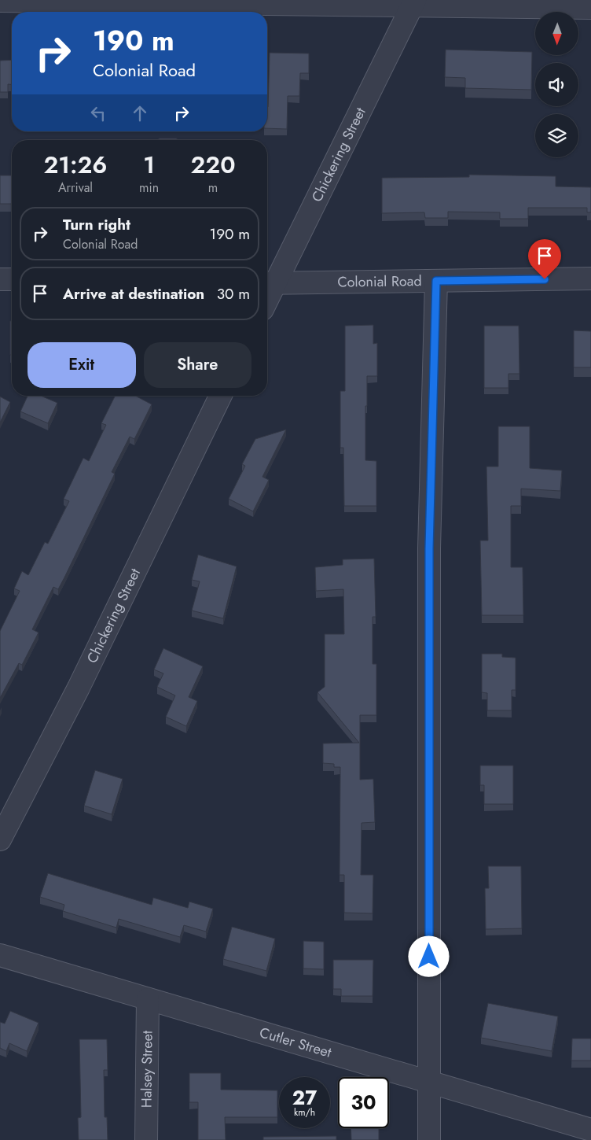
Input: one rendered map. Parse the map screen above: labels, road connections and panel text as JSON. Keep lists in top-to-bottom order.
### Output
{
  "streets": {
    "street": [
      "Chickering Street",
      "Colonial Road",
      "Cutler Street",
      "Halsey Street"
    ]
  },
  "crossings": [
    ["Chickering Street", "Colonial Road"],
    ["Cutler Street", "Halsey Street"]
  ],
  "north": "bottom",
  "page": {
    "turn": ["190 m", "Colonial Road"],
    "eta": [
      "21:26",
      "Arrival",
      "1",
      "min",
      "220",
      "m"
    ],
    "list": [
      {
        "name": "Turn right",
        "note": "Colonial Road",
        "value": "190 m"
      },
      {
        "name": "Arrive at destination",
        "value": "30 m"
      }
    ],
    "buttons": ["Exit", "Share"],
    "speed": "27 km/h",
    "limit": "30"
  }
}
